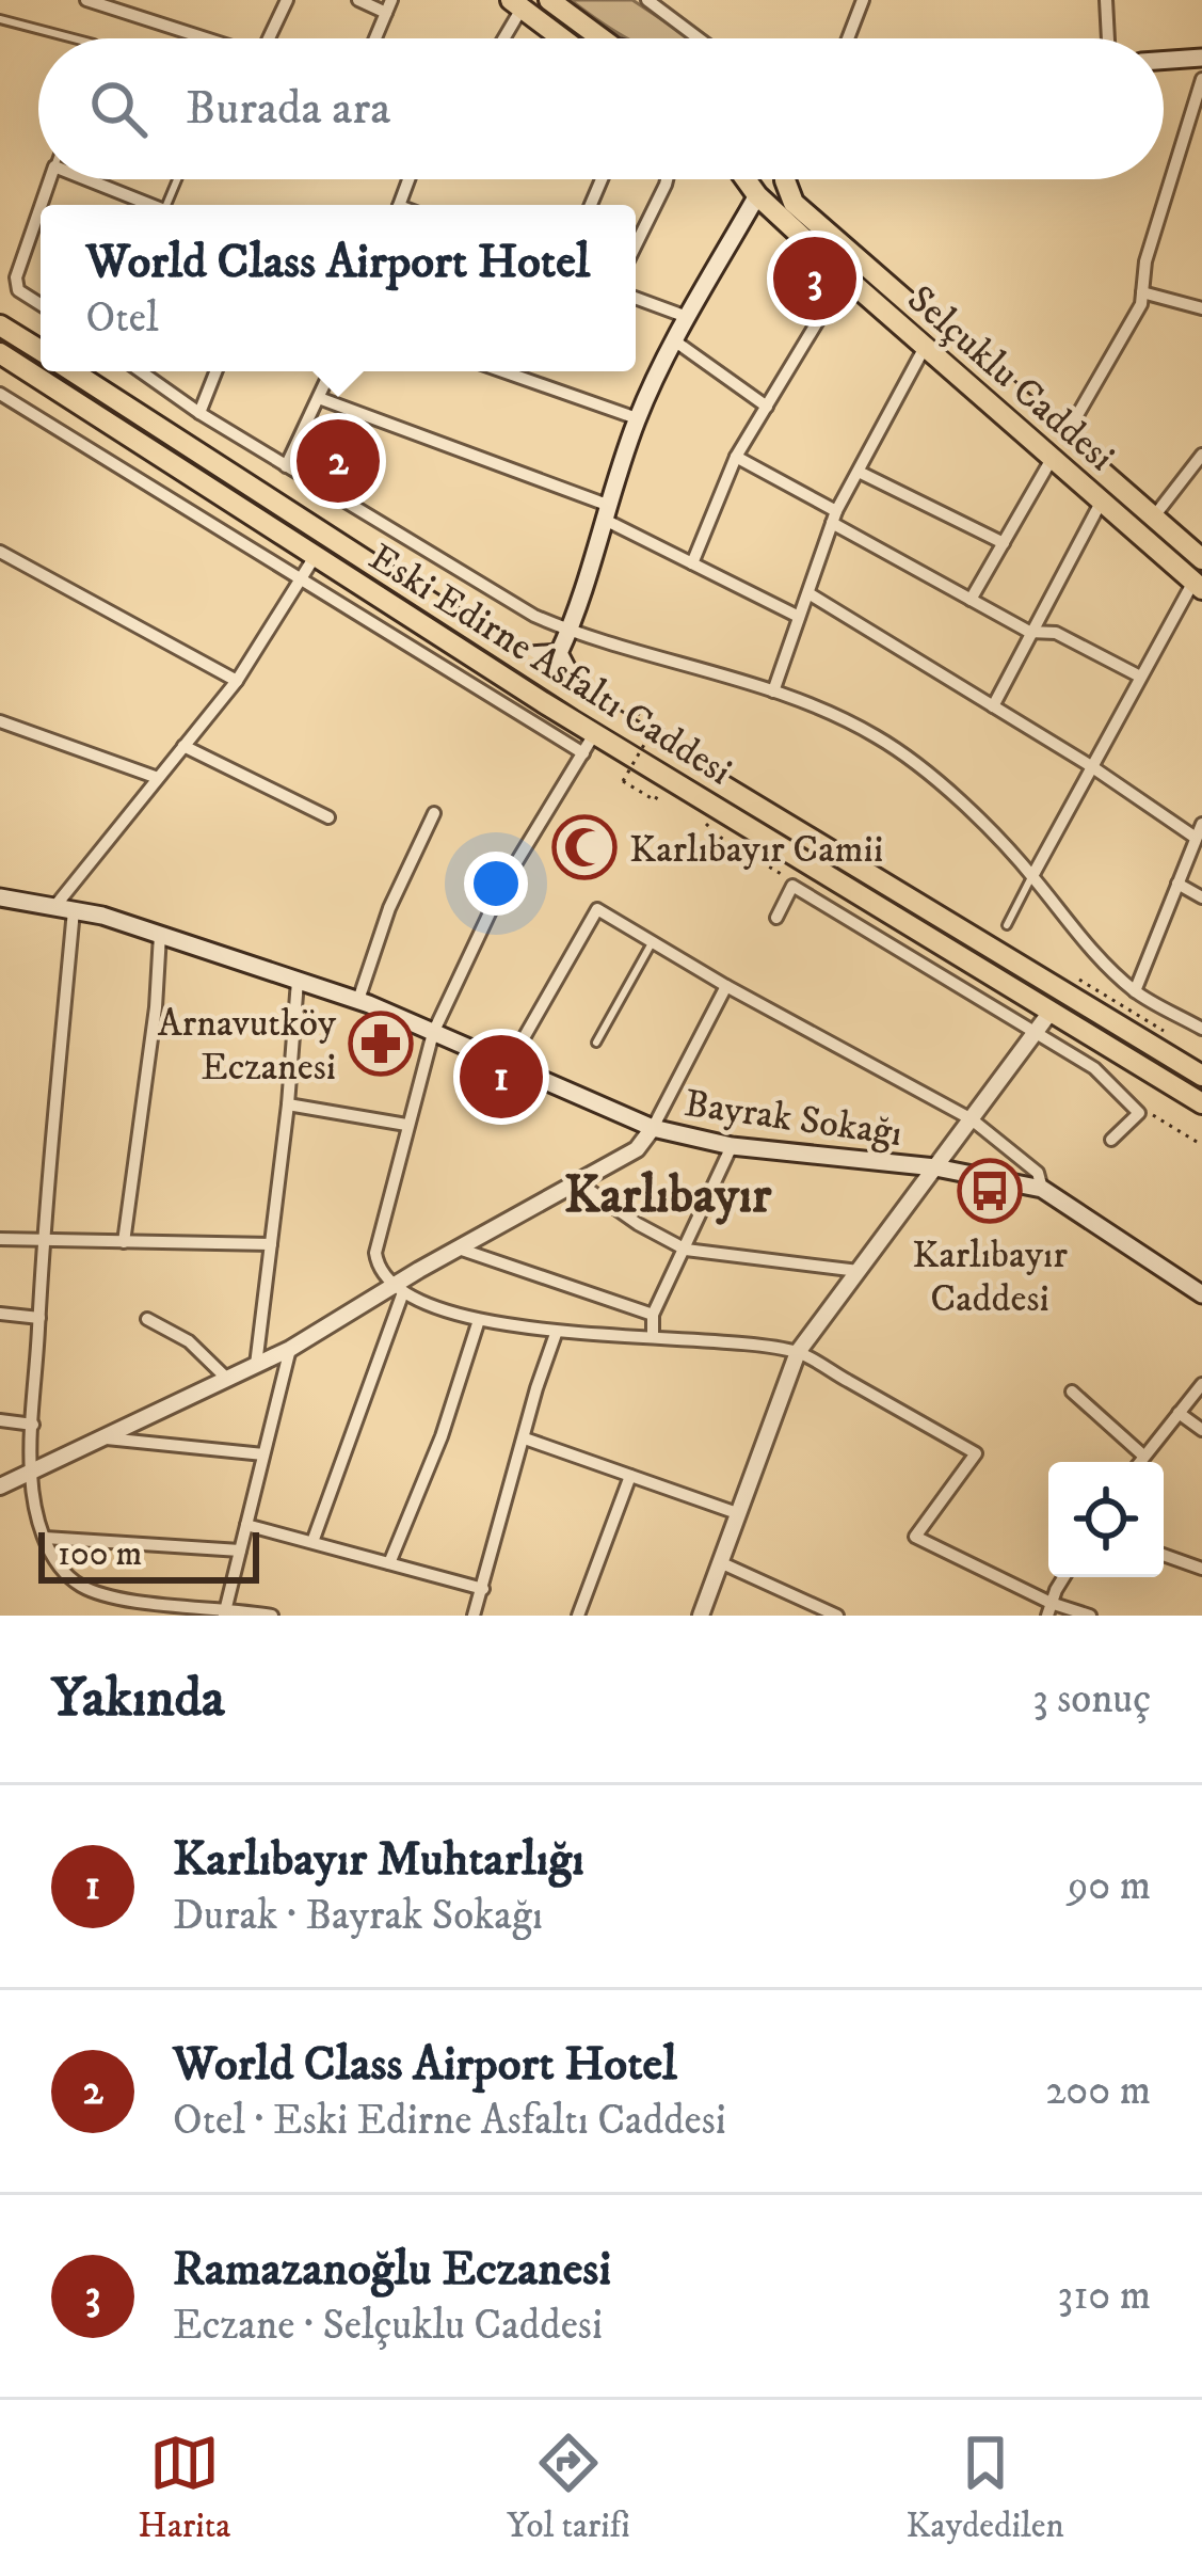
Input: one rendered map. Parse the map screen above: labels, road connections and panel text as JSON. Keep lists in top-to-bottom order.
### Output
{
  "streets": {
    "main road": ["Selçuklu Caddesi", "Eski Edirne Asfaltı Caddesi", "Bayrak Sokağı"]
  },
  "districts": ["Karlıbayır"],
  "places": {
    "mosque": ["Karlıbayır Camii"],
    "pharmacy": ["Arnavutköy Eczanesi"],
    "bus stop": ["Karlıbayır Caddesi"]
  },
  "scale_bar": "100 m",
  "page": {
    "search": "Burada ara",
    "popup": ["World Class Airport Hotel", "Otel"],
    "pins": ["3", "2", "1"],
    "scale": "100 m",
    "heading": ["Yakında", "3 sonuç"],
    "list": [
      {
        "mark": "1",
        "name": "Karlıbayır Muhtarlığı",
        "note": "Durak · Bayrak Sokağı",
        "value": "90 m"
      },
      {
        "mark": "2",
        "name": "World Class Airport Hotel",
        "note": "Otel · Eski Edirne Asfaltı Caddesi",
        "value": "200 m"
      },
      {
        "mark": "3",
        "name": "Ramazanoğlu Eczanesi",
        "note": "Eczane · Selçuklu Caddesi",
        "value": "310 m"
      }
    ],
    "nav": ["Harita", "Yol tarifi", "Kaydedilen"]
  }
}
